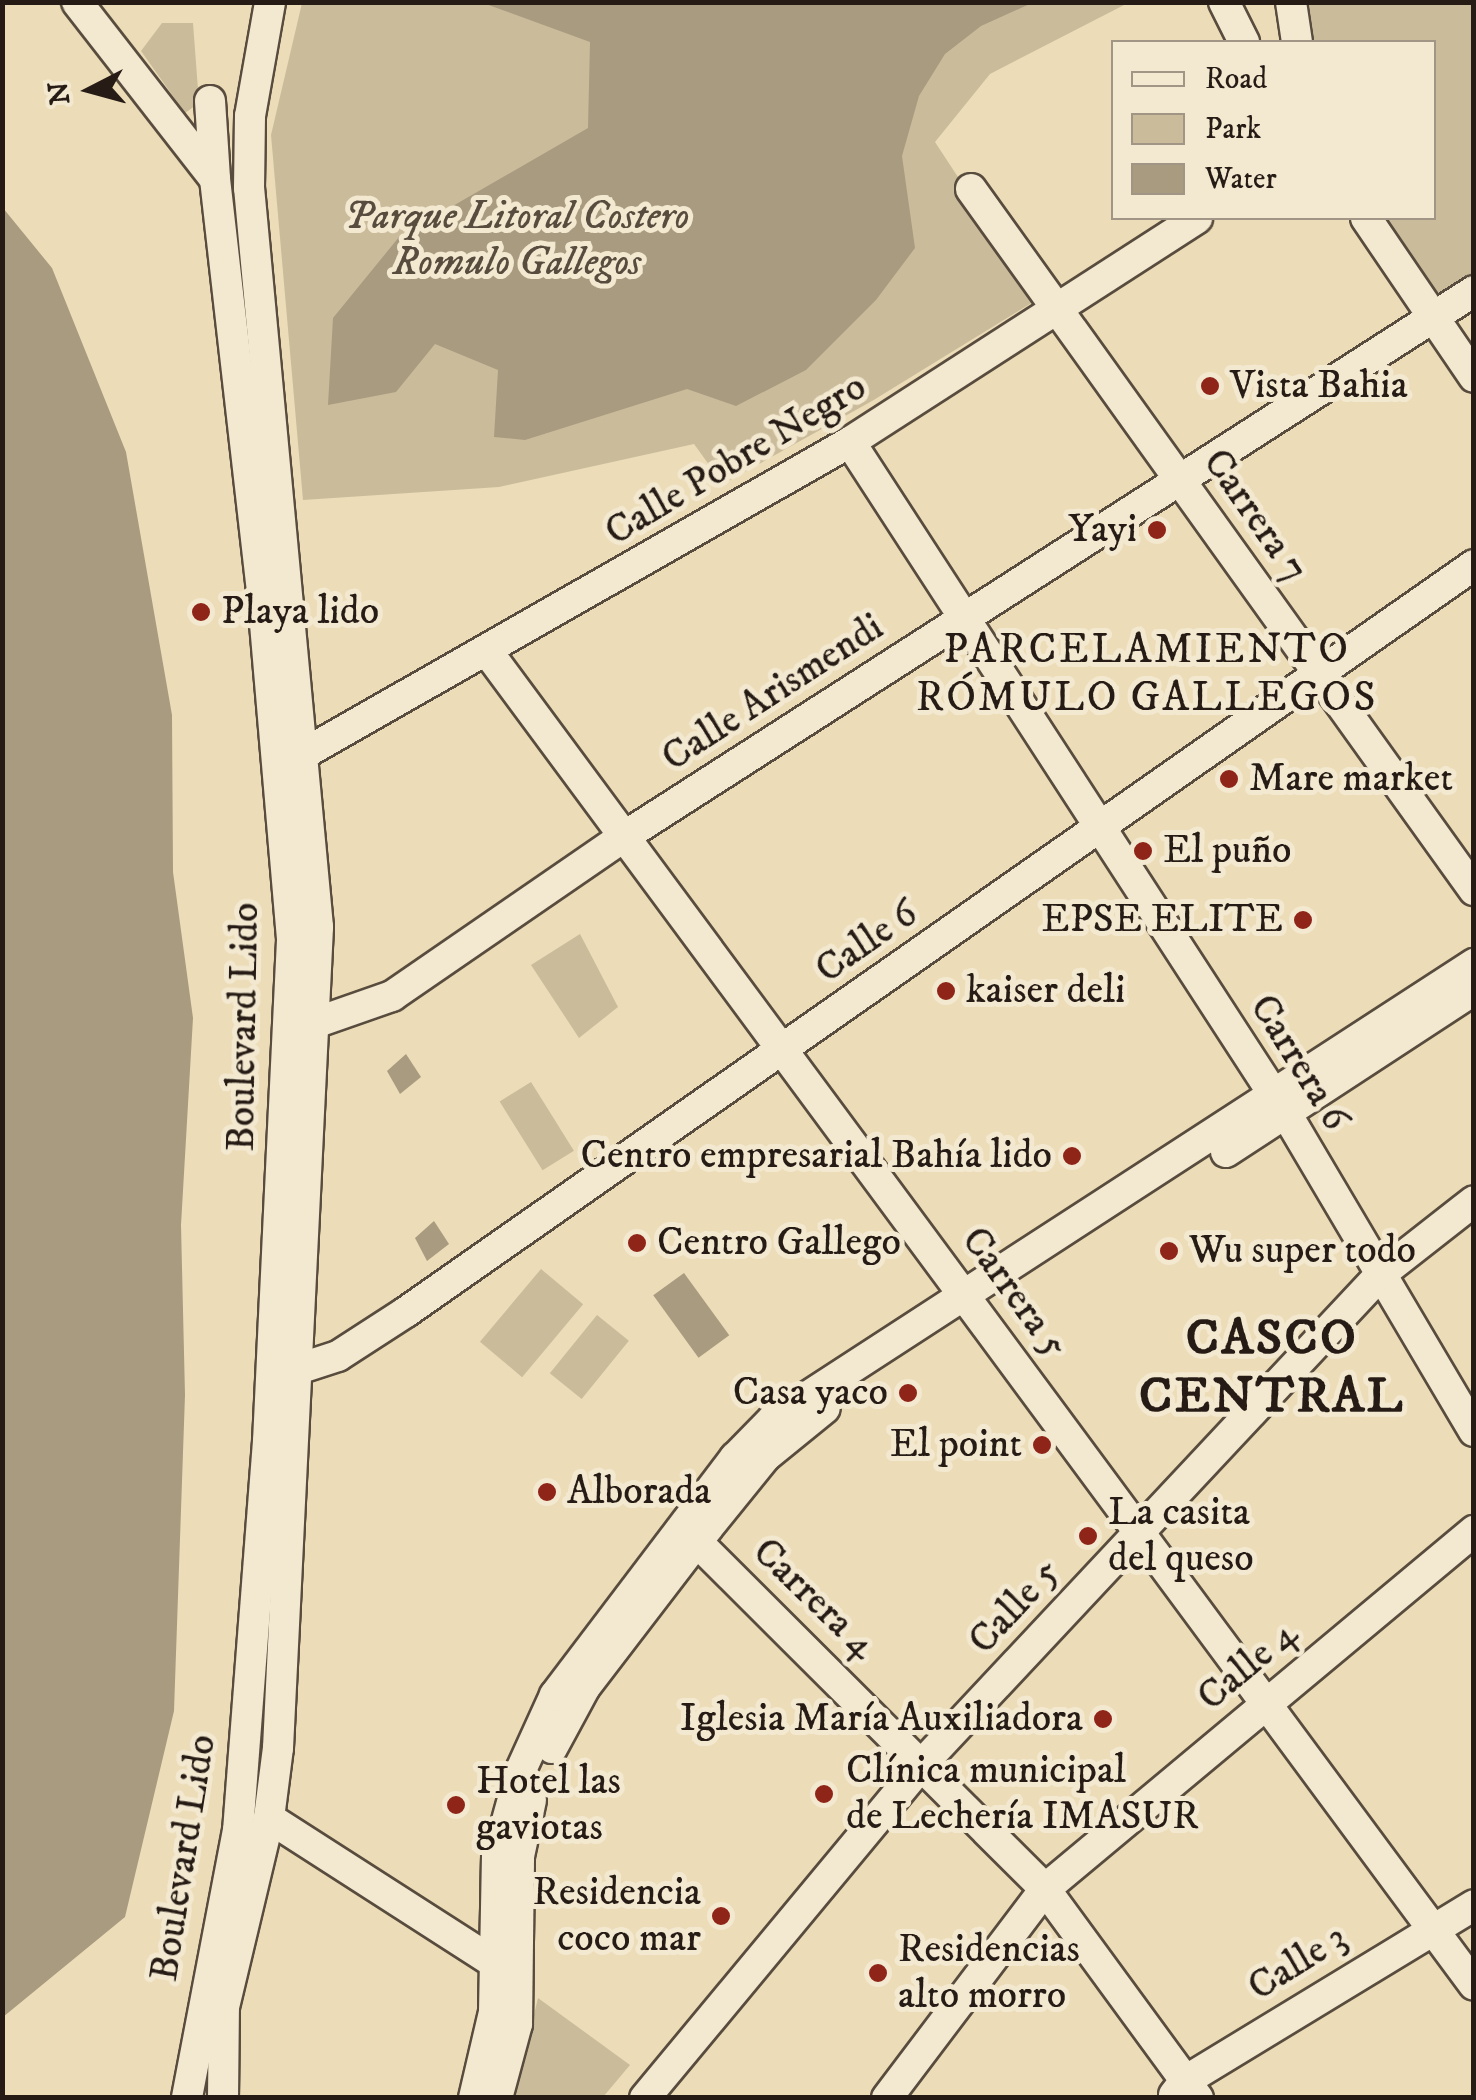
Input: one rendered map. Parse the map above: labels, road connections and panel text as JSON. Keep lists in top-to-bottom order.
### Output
{
  "streets": {
    "street": [
      "Calle Pobre Negro",
      "Carrera 7",
      "Calle Arismendi",
      "Calle 6",
      "Boulevard Lido",
      "Carrera 6",
      "Carrera 5",
      "Carrera 4",
      "Calle 5",
      "Calle 4",
      "Calle 3"
    ]
  },
  "crossings": [
    ["Calle Pobre Negro", "Carrera 7"],
    ["Calle Pobre Negro", "Boulevard Lido"],
    ["Calle Pobre Negro", "Carrera 6"],
    ["Calle Pobre Negro", "Carrera 5"],
    ["Carrera 7", "Calle Arismendi"],
    ["Carrera 7", "Calle 6"],
    ["Calle Arismendi", "Boulevard Lido"],
    ["Calle Arismendi", "Carrera 6"],
    ["Calle Arismendi", "Carrera 5"],
    ["Calle 6", "Boulevard Lido"],
    ["Calle 6", "Carrera 6"],
    ["Calle 6", "Carrera 5"],
    ["Carrera 6", "Calle 5"],
    ["Carrera 5", "Calle 5"],
    ["Carrera 5", "Calle 4"],
    ["Carrera 5", "Calle 3"],
    ["Carrera 4", "Calle 5"],
    ["Carrera 4", "Calle 4"],
    ["Carrera 4", "Calle 3"]
  ],
  "districts": ["PARCELAMIENTO RÓMULO GALLEGOS", "CASCO CENTRAL"],
  "parks": ["Parque Litoral Costero Romulo Gallegos"],
  "places": [
    "Vista Bahia",
    "Yayi",
    "Playa lido",
    "Mare market",
    "El puño",
    "EPSE ELITE",
    "kaiser deli",
    "Centro empresarial Bahía lido",
    "Centro Gallego",
    "Wu super todo",
    "Casa yaco",
    "El point",
    "Alborada",
    "La casita del queso",
    "Iglesia María Auxiliadora",
    "Clínica municipal de Lechería IMASUR",
    "Hotel las gaviotas",
    "Residencia coco mar",
    "Residencias alto morro"
  ],
  "legend": ["Road", "Park", "Water"],
  "north": "left"
}
